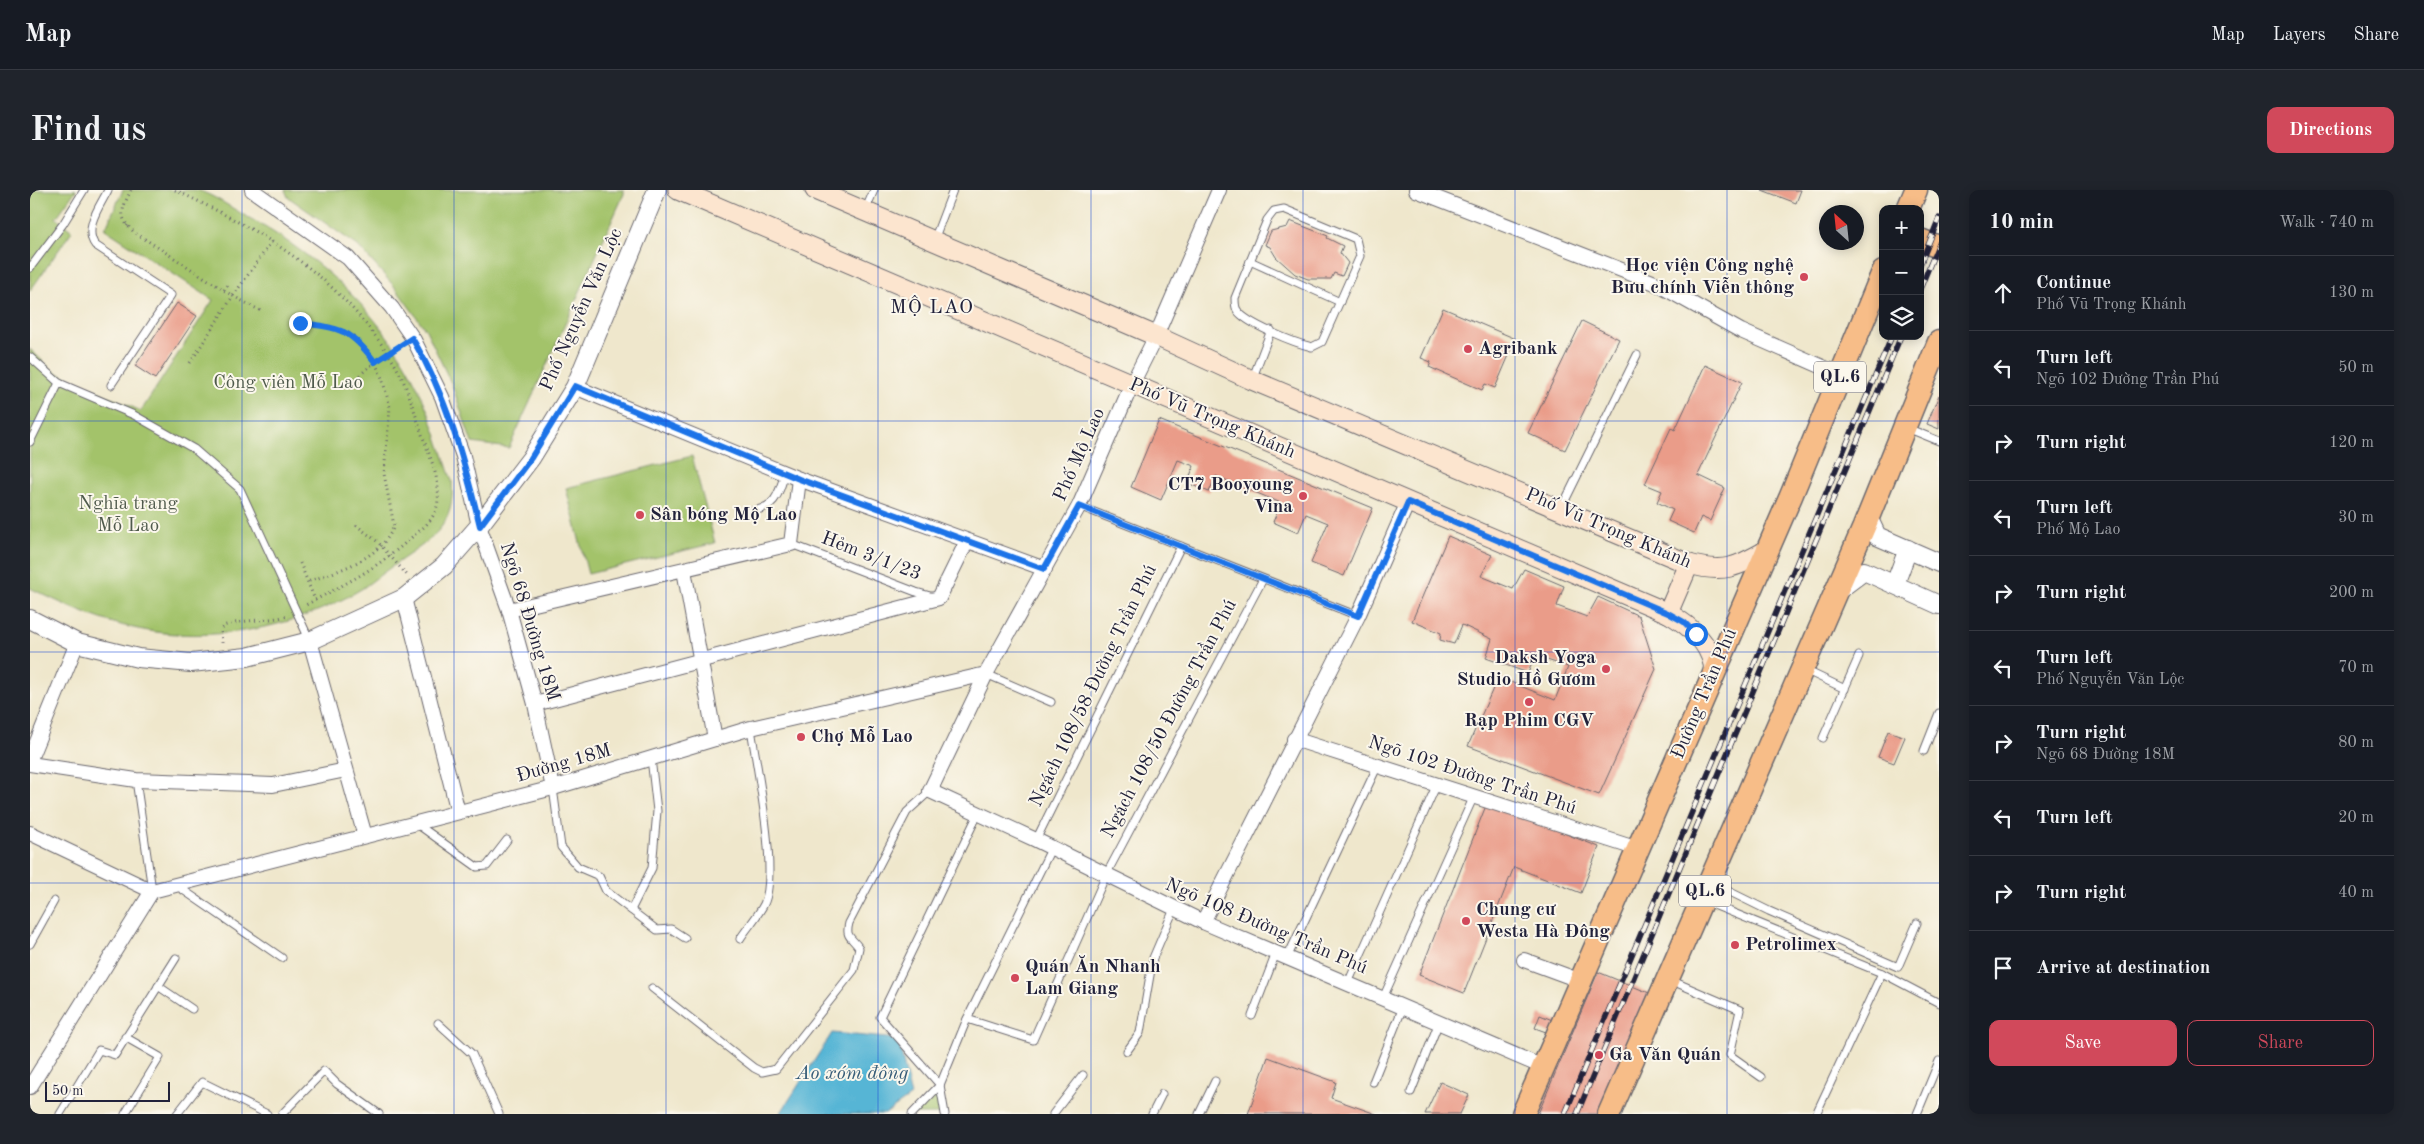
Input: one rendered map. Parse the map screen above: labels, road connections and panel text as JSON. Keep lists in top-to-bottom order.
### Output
{
  "streets": {
    "highway": ["QL.6", "Đường Trần Phú"],
    "main road": ["Phố Vũ Trọng Khánh"],
    "street": [
      "Phố Nguyễn Văn Lộc",
      "Phố Mộ Lao",
      "Ngõ 68 Đường 18M",
      "Đường 18M",
      "Ngõ 102 Đường Trần Phú",
      "Ngõ 108 Đường Trần Phú"
    ],
    "lane": ["Hẻm 3/1/23", "Ngách 108/58 Đường Trần Phú", "Ngách 108/50 Đường Trần Phú"]
  },
  "crossings": [
    ["Phố Nguyễn Văn Lộc", "Ngõ 68 Đường 18M"],
    ["Phố Vũ Trọng Khánh", "Phố Mộ Lao"],
    ["Phố Vũ Trọng Khánh", "Đường Trần Phú"],
    ["Phố Mộ Lao", "Đường 18M"],
    ["Phố Mộ Lao", "Ngõ 108 Đường Trần Phú"],
    ["Ngõ 68 Đường 18M", "Đường 18M"],
    ["Ngách 108/58 Đường Trần Phú", "Ngõ 108 Đường Trần Phú"],
    ["Đường Trần Phú", "Ngõ 102 Đường Trần Phú"],
    ["Đường Trần Phú", "Ngõ 108 Đường Trần Phú"],
    ["Ngách 108/50 Đường Trần Phú", "Ngõ 108 Đường Trần Phú"]
  ],
  "districts": ["MỘ LAO"],
  "water": ["Ao xóm đông"],
  "parks": ["Công viên Mỗ Lao", "Nghĩa trang Mỗ Lao"],
  "places": [
    "Học viện Công nghệ Bưu chính Viễn thông",
    "Agribank",
    "CT7 Booyoung Vina",
    "Sân bóng Mộ Lao",
    "Daksh Yoga Studio Hồ Gươm",
    "Rạp Phim CGV",
    "Chợ Mỗ Lao",
    "Chung cư Westa Hà Đông",
    "Petrolimex",
    "Quán Ăn Nhanh Lam Giang",
    "Ga Văn Quán"
  ],
  "scale_bar": "50 m",
  "north": "top left",
  "page": {
    "header": "Map",
    "nav": ["Map", "Layers", "Share"],
    "buttons": [
      "Directions",
      ["Save", "Share"]
    ],
    "title": "Find us",
    "heading": ["10 min", "Walk · 740 m"],
    "map_buttons": ["+", "−"],
    "list": [
      ["Continue", "Phố Vũ Trọng Khánh", "130 m"],
      ["Turn left", "Ngõ 102 Đường Trần Phú", "50 m"],
      ["Turn right", "120 m"],
      ["Turn left", "Phố Mộ Lao", "30 m"],
      ["Turn right", "200 m"],
      ["Turn left", "Phố Nguyễn Văn Lộc", "70 m"],
      ["Turn right", "Ngõ 68 Đường 18M", "80 m"],
      ["Turn left", "20 m"],
      ["Turn right", "40 m"],
      "Arrive at destination"
    ],
    "scale": "50 m"
  }
}
